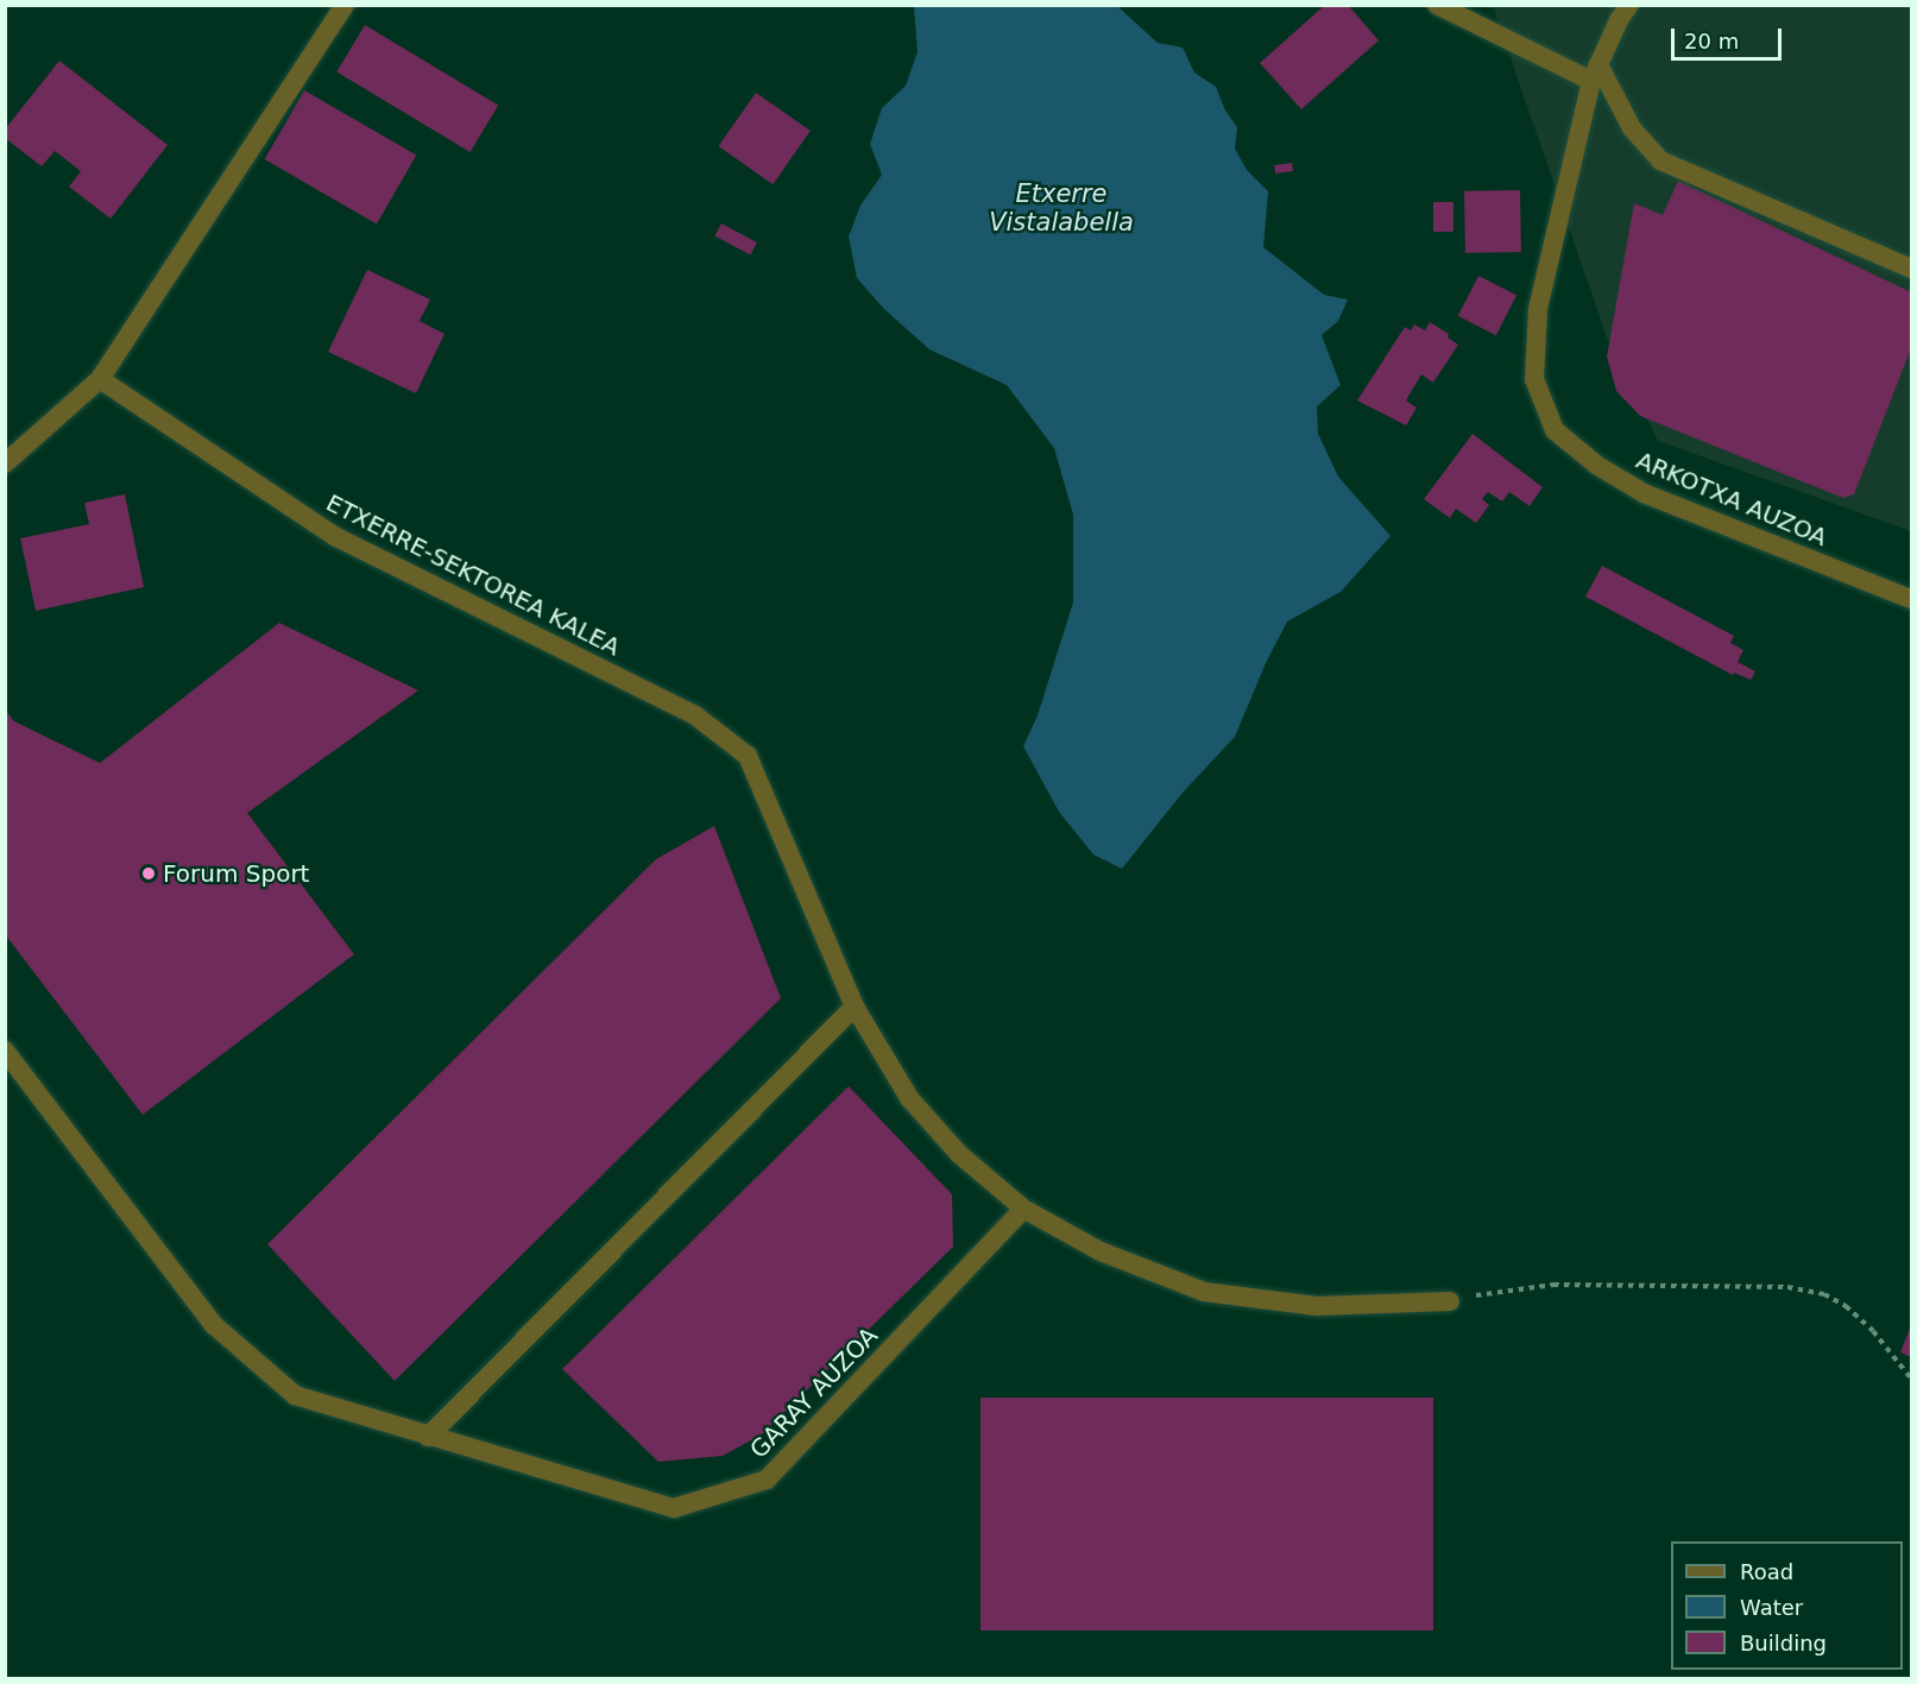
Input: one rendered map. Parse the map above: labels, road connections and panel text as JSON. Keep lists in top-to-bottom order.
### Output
{
  "streets": {
    "street": ["ARKOTXA AUZOA", "ETXERRE-SEKTOREA KALEA", "GARAY AUZOA"]
  },
  "water": ["Etxerre Vistalabella"],
  "places": ["Forum Sport"],
  "legend": ["Road", "Water", "Building"],
  "scale_bar": "20 m"
}
